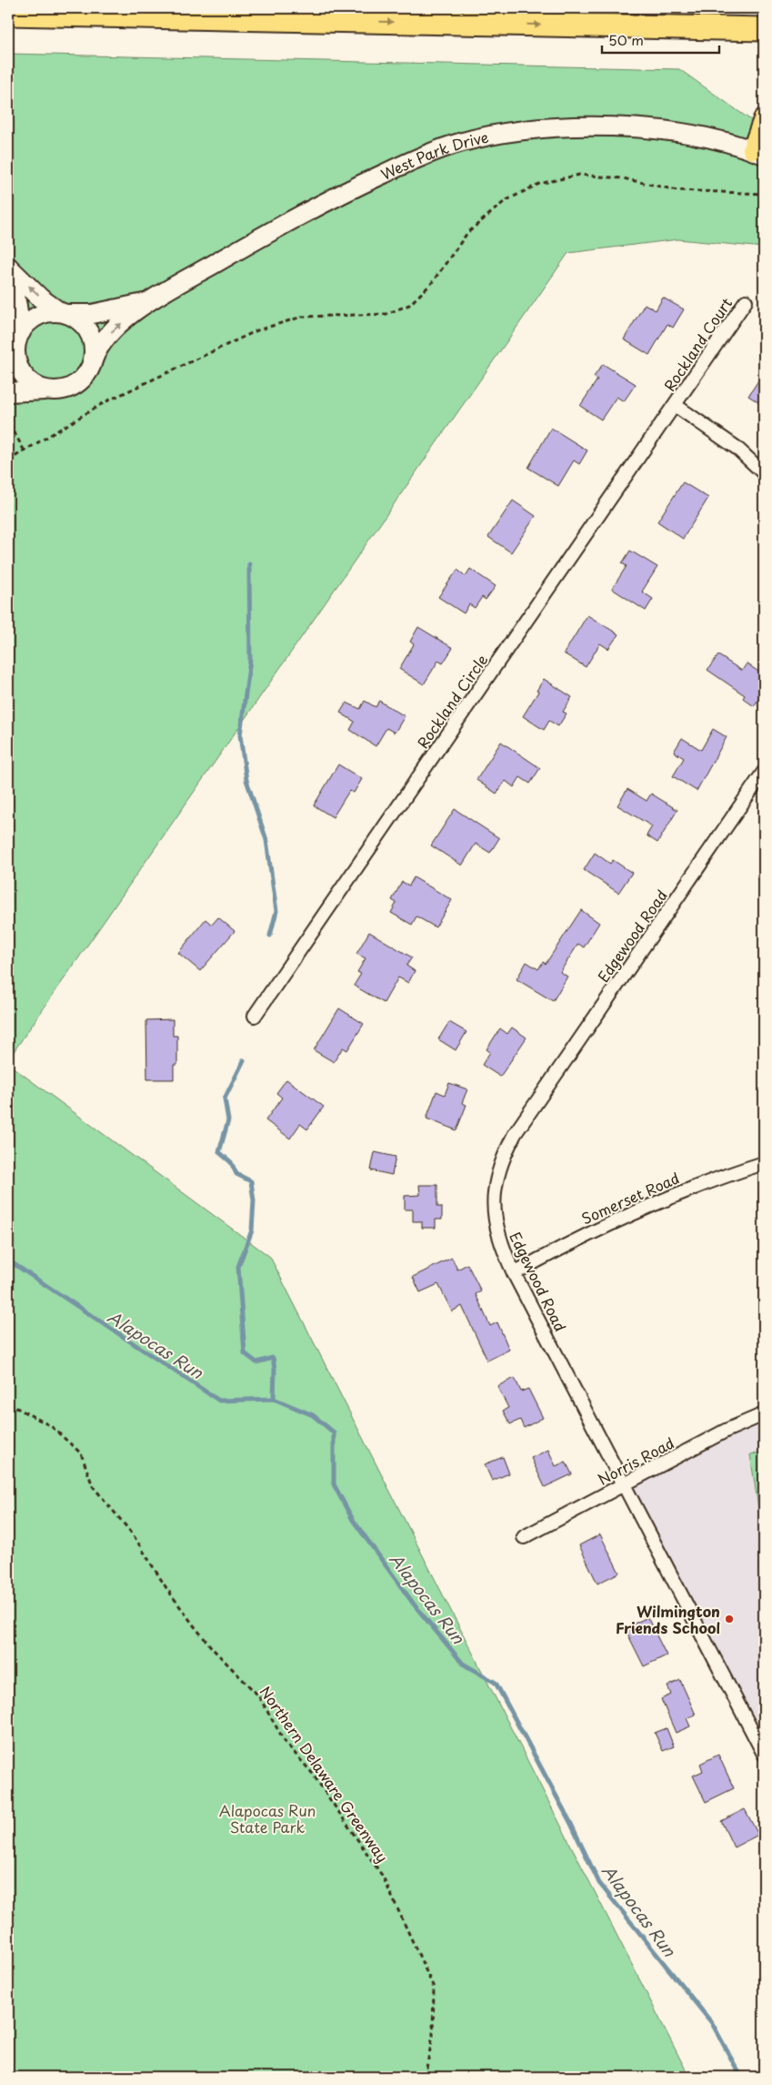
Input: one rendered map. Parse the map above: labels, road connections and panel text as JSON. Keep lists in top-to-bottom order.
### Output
{
  "streets": {
    "street": [
      "West Park Drive",
      "Rockland Court",
      "Rockland Circle",
      "Edgewood Road",
      "Somerset Road",
      "Norris Road"
    ],
    "path": ["Northern Delaware Greenway"]
  },
  "crossings": [
    ["Rockland Court", "Rockland Circle"],
    ["Edgewood Road", "Somerset Road"],
    ["Edgewood Road", "Norris Road"]
  ],
  "water": ["Alapocas Run"],
  "parks": ["Alapocas Run State Park"],
  "places": ["Wilmington Friends School"],
  "scale_bar": "50 m"
}
